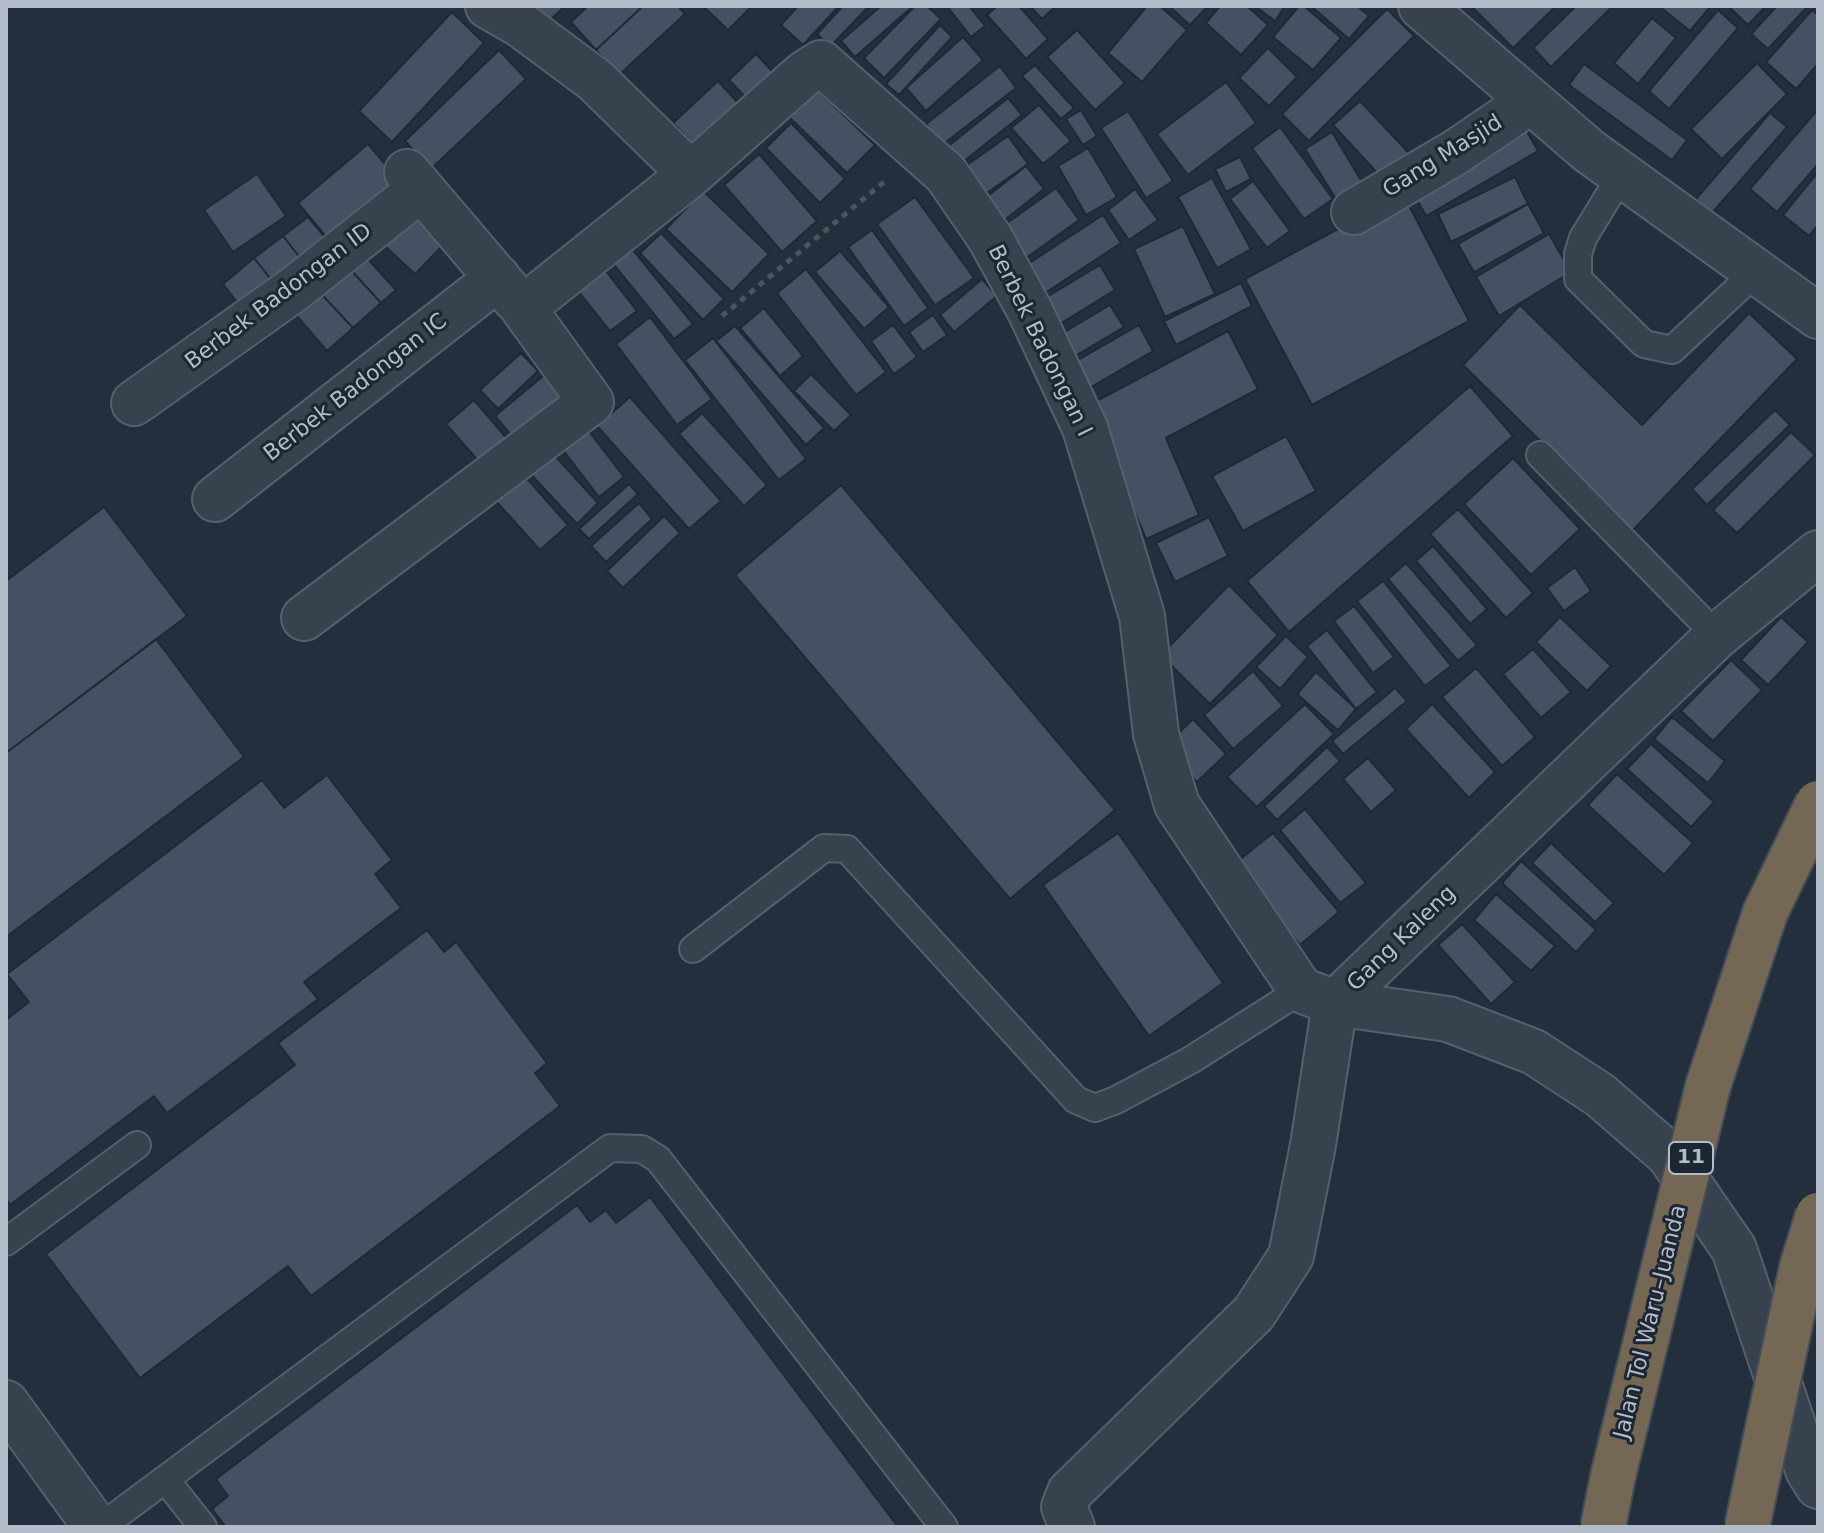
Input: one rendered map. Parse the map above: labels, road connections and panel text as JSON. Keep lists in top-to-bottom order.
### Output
{
  "streets": {
    "highway": ["11", "Jalan Tol Waru–Juanda"],
    "street": [
      "Gang Masjid",
      "Berbek Badongan ID",
      "Berbek Badongan I",
      "Berbek Badongan IC",
      "Gang Kaleng"
    ]
  },
  "crossings": [
    ["Berbek Badongan ID", "Berbek Badongan IC"],
    ["Berbek Badongan I", "Berbek Badongan IC"],
    ["Berbek Badongan I", "Gang Kaleng"]
  ]
}
